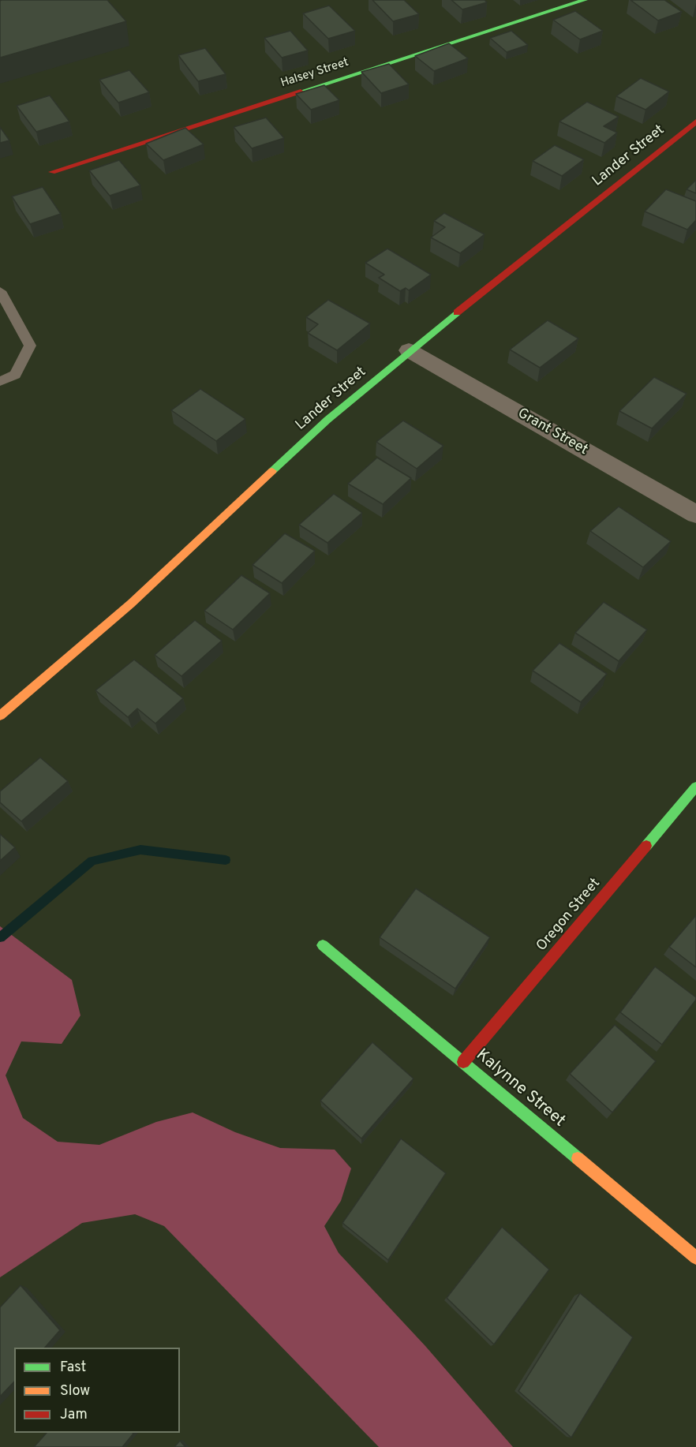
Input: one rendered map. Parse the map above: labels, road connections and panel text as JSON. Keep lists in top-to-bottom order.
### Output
{
  "streets": {
    "street": [
      "Halsey Street",
      "Lander Street",
      "Grant Street",
      "Oregon Street",
      "Kalynne Street"
    ]
  },
  "crossings": [
    ["Lander Street", "Grant Street"],
    ["Oregon Street", "Kalynne Street"]
  ],
  "legend": ["Fast", "Slow", "Jam"]
}
